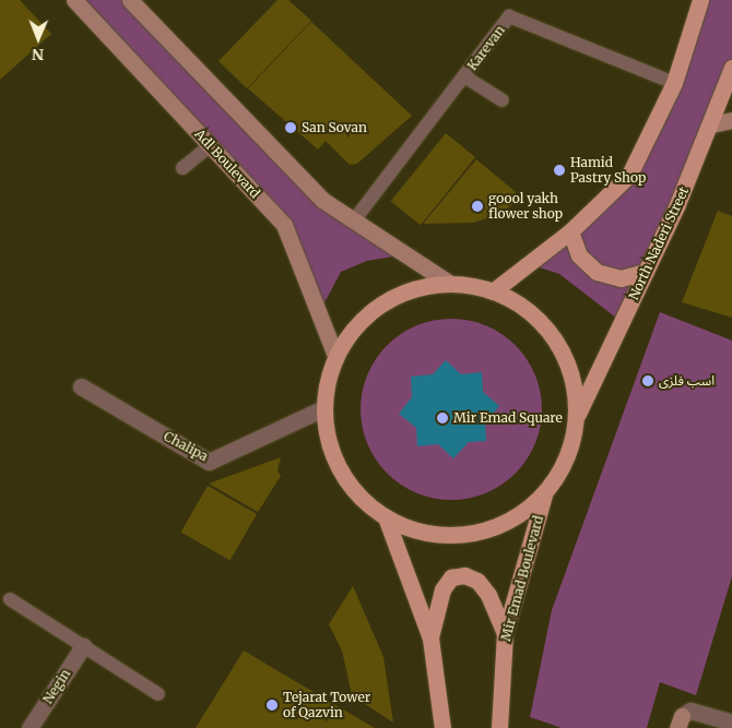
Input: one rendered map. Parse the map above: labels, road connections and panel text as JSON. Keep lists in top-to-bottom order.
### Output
{
  "streets": {
    "main road": ["Adl Boulevard", "North Naderi Street", "Mir Emad Boulevard"],
    "street": ["Chalipa", "Negin"],
    "lane": ["Karevan"]
  },
  "places": [
    "San Sovan",
    "Hamid Pastry Shop",
    "goool yakh flower shop",
    "اسب فلزی",
    "Mir Emad Square",
    "Tejarat Tower of Qazvin"
  ],
  "north": "bottom"
}
